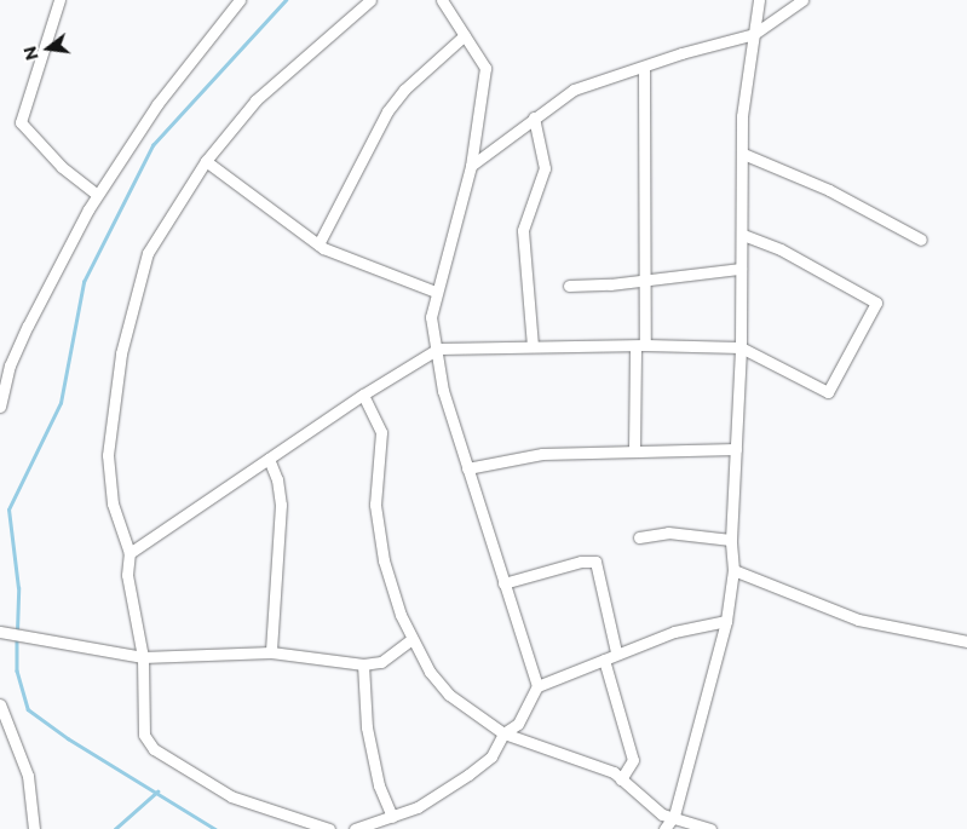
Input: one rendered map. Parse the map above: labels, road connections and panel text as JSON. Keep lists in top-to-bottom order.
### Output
{
  "north": "left"
}
